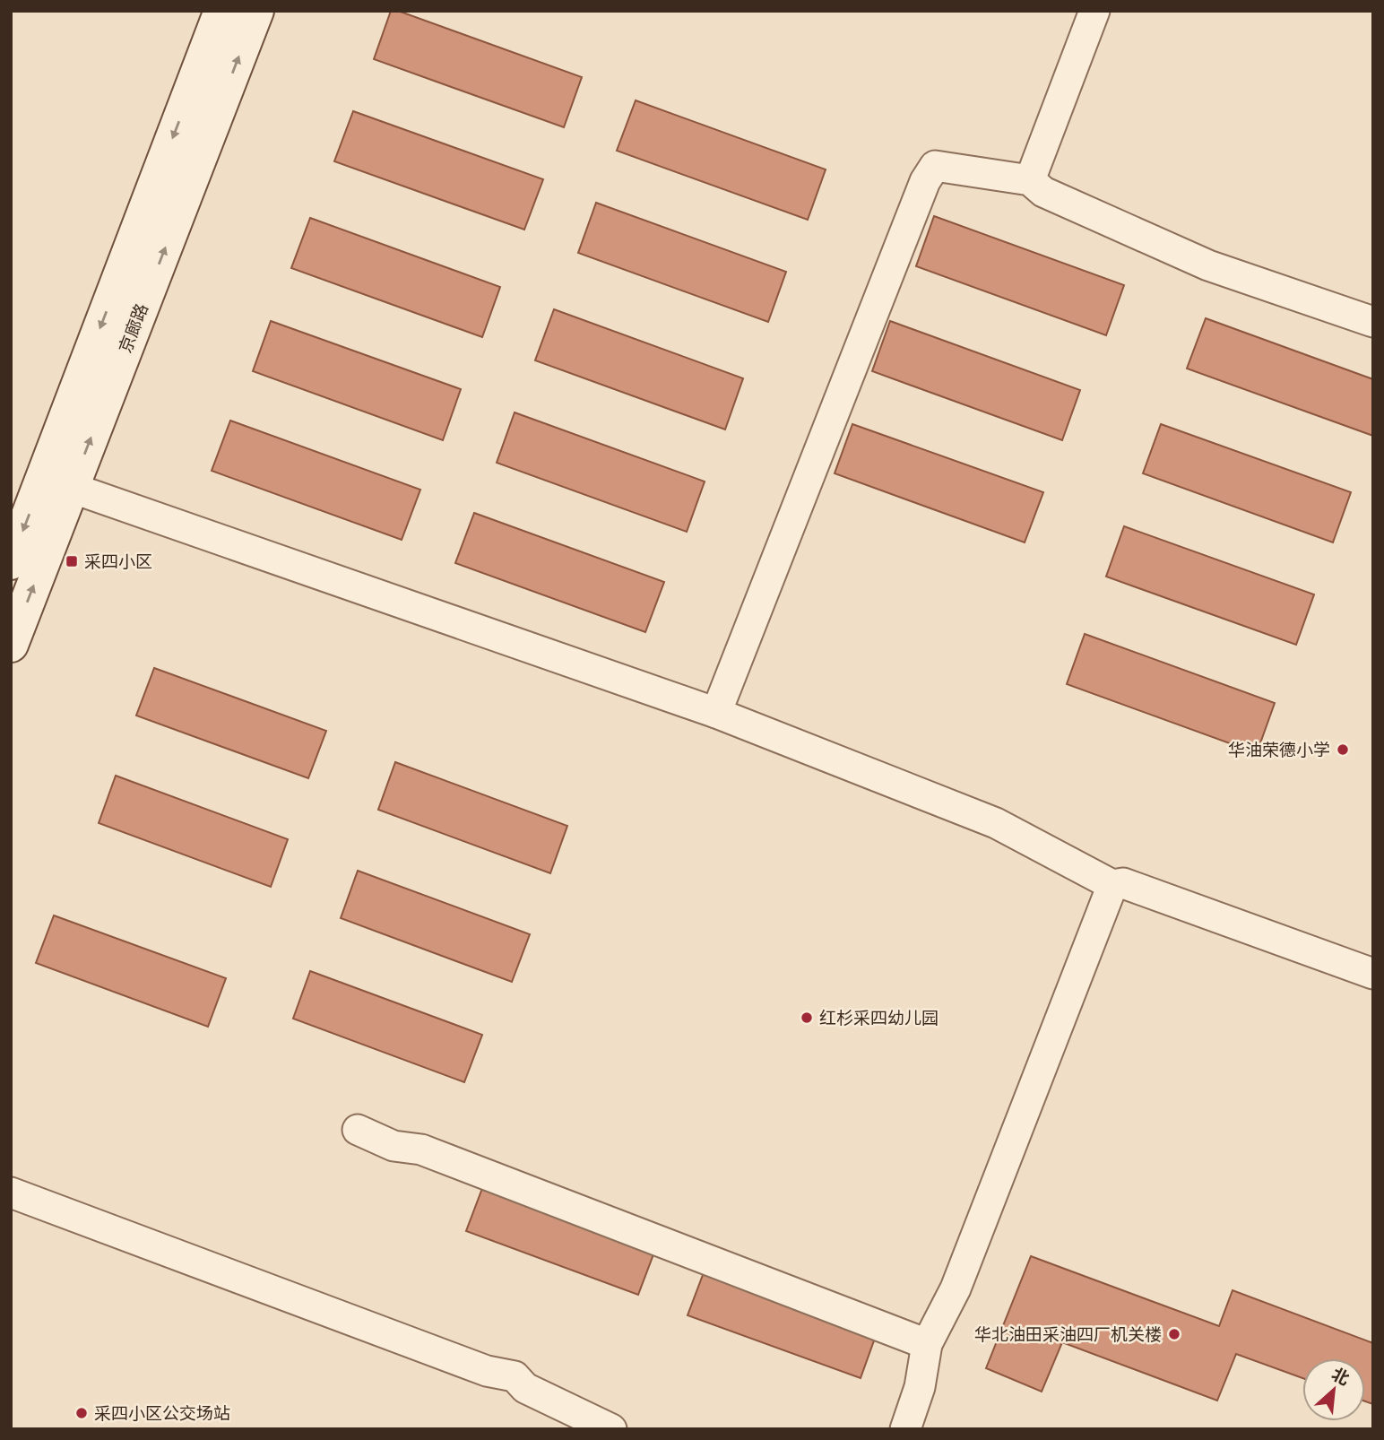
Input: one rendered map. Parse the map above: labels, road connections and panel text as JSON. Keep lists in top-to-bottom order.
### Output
{
  "streets": {
    "street": ["京廊路"]
  },
  "places": {
    "transit": ["采四小区"],
    "other": [
      "华油荣德小学",
      "红杉采四幼儿园",
      "华北油田采油四厂机关楼",
      "采四小区公交场站"
    ]
  },
  "north": "top right"
}
